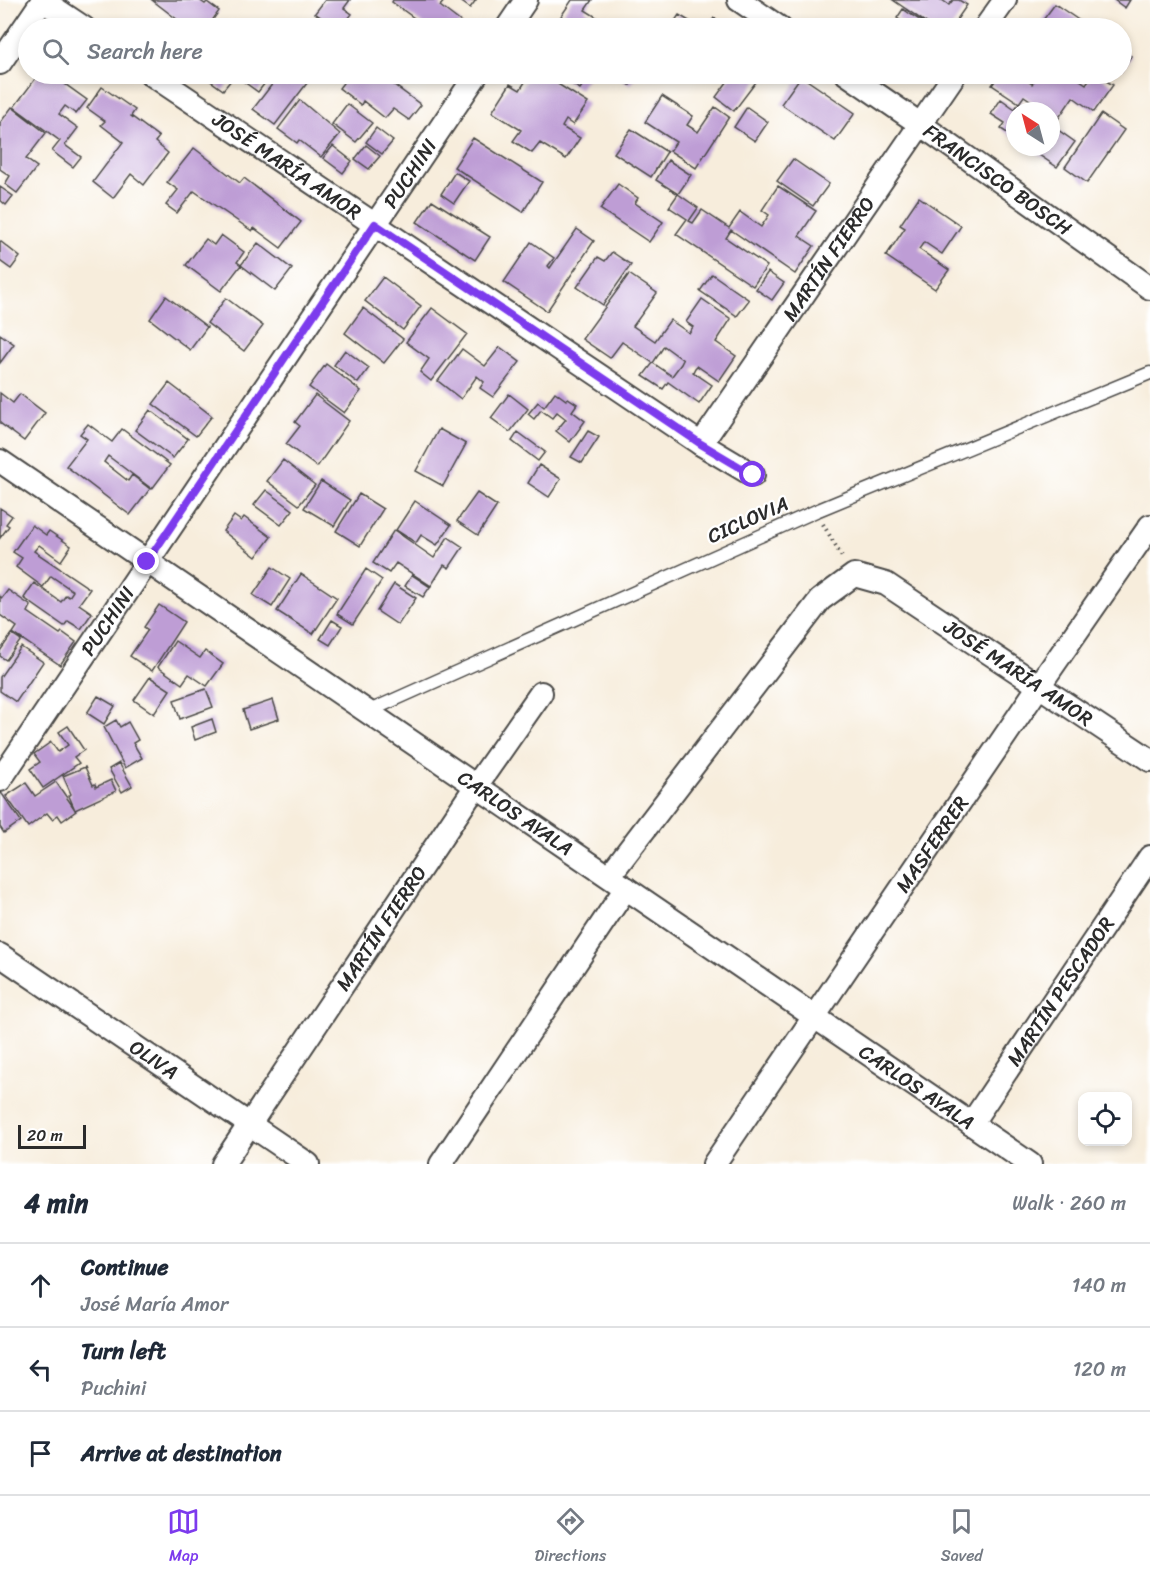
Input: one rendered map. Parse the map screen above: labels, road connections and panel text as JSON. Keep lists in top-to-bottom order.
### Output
{
  "streets": {
    "street": [
      "JOSÉ MARÍA AMOR",
      "PUCHINI",
      "FRANCISCO BOSCH",
      "MARTÍN FIERRO",
      "CARLOS AYALA",
      "MASFERRER",
      "MARTÍN PESCADOR",
      "OLIVA"
    ],
    "lane": ["CICLOVIA"]
  },
  "crossings": [
    ["JOSÉ MARÍA AMOR", "PUCHINI"],
    ["JOSÉ MARÍA AMOR", "MARTÍN FIERRO"],
    ["JOSÉ MARÍA AMOR", "MASFERRER"],
    ["PUCHINI", "CARLOS AYALA"],
    ["FRANCISCO BOSCH", "MARTÍN FIERRO"],
    ["MARTÍN FIERRO", "CARLOS AYALA"],
    ["MARTÍN FIERRO", "OLIVA"],
    ["CICLOVIA", "CARLOS AYALA"],
    ["CARLOS AYALA", "MASFERRER"],
    ["CARLOS AYALA", "MARTÍN PESCADOR"]
  ],
  "scale_bar": "20 m",
  "north": "top left",
  "page": {
    "search": "Search here",
    "scale": "20 m",
    "heading": ["4 min", "Walk · 260 m"],
    "list": [
      ["Continue", "José María Amor", "140 m"],
      ["Turn left", "Puchini", "120 m"],
      "Arrive at destination"
    ],
    "nav": ["Map", "Directions", "Saved"]
  }
}
